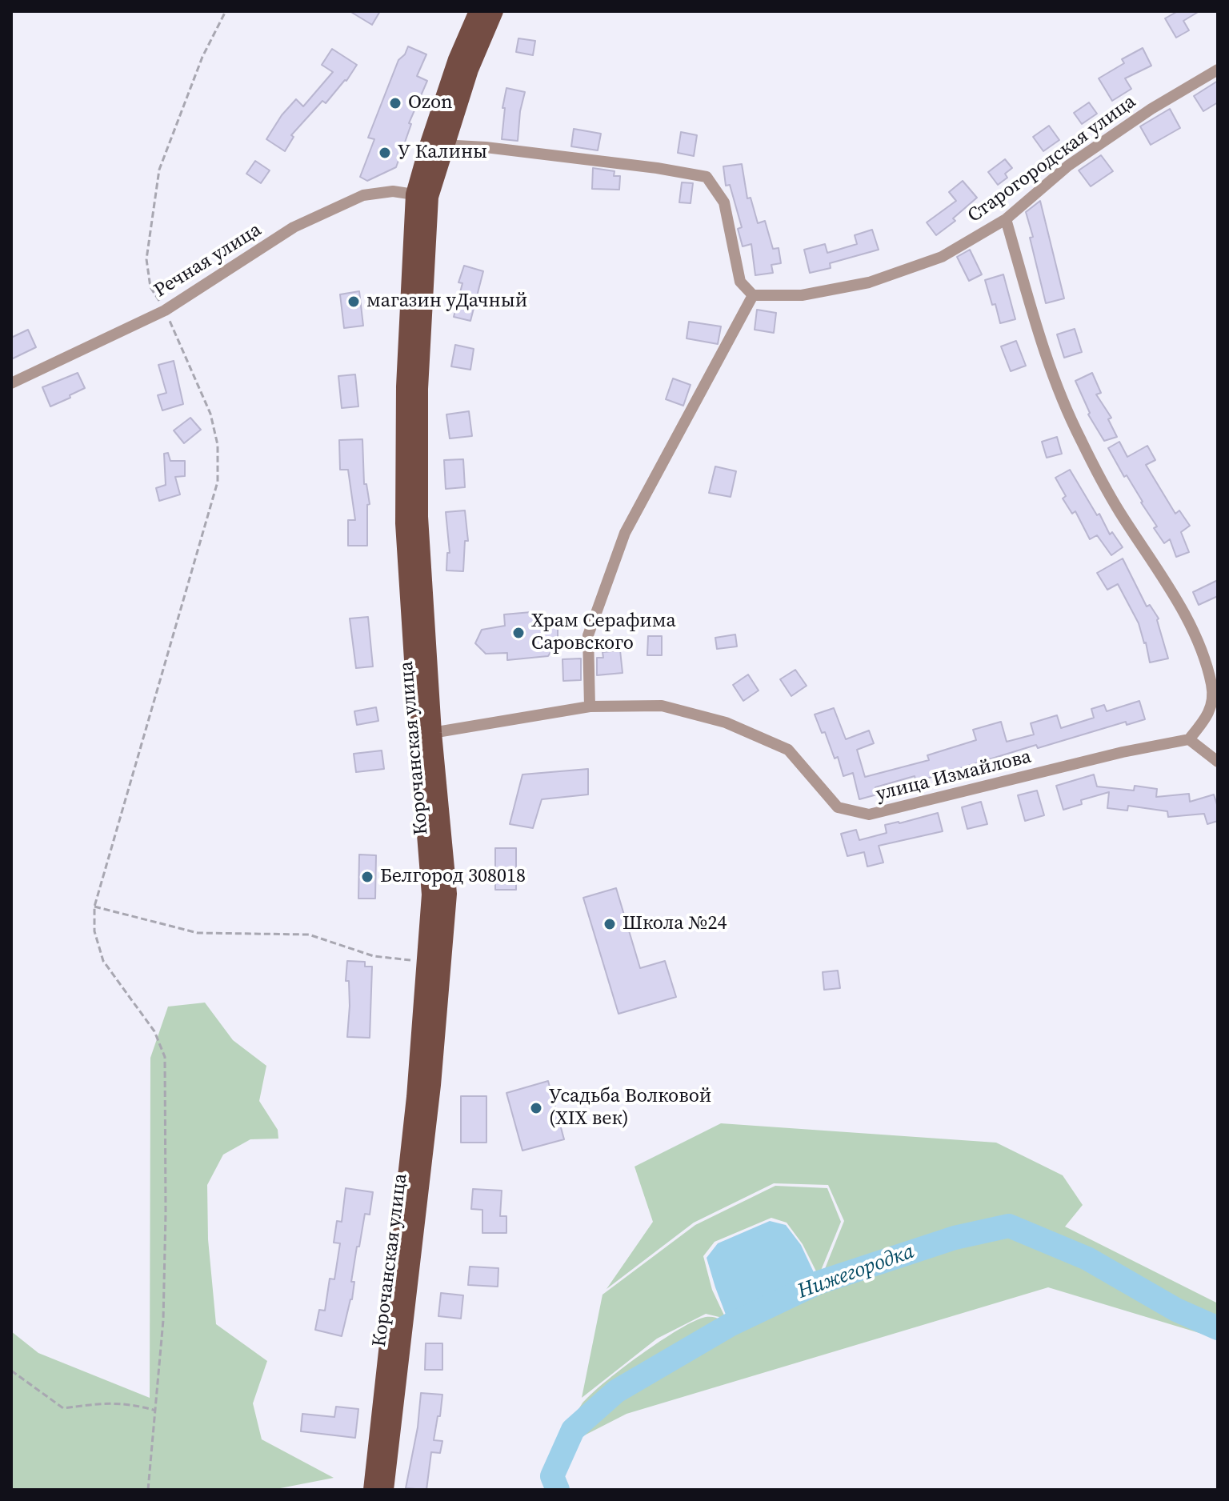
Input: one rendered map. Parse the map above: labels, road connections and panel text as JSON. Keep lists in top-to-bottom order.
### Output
{
  "streets": {
    "main road": ["Корочанская улица"],
    "street": ["Старогородская улица", "Речная улица", "улица Измайлова"]
  },
  "crossings": [
    ["Речная улица", "Корочанская улица"],
    ["Корочанская улица", "улица Измайлова"]
  ],
  "water": ["Нижегородка"],
  "places": [
    "Ozon",
    "У Калины",
    "магазин уДачный",
    "Храм Серафима Саровского",
    "Белгород 308018",
    "Школа №24",
    "Усадьба Волковой (XIX век)"
  ]
}
